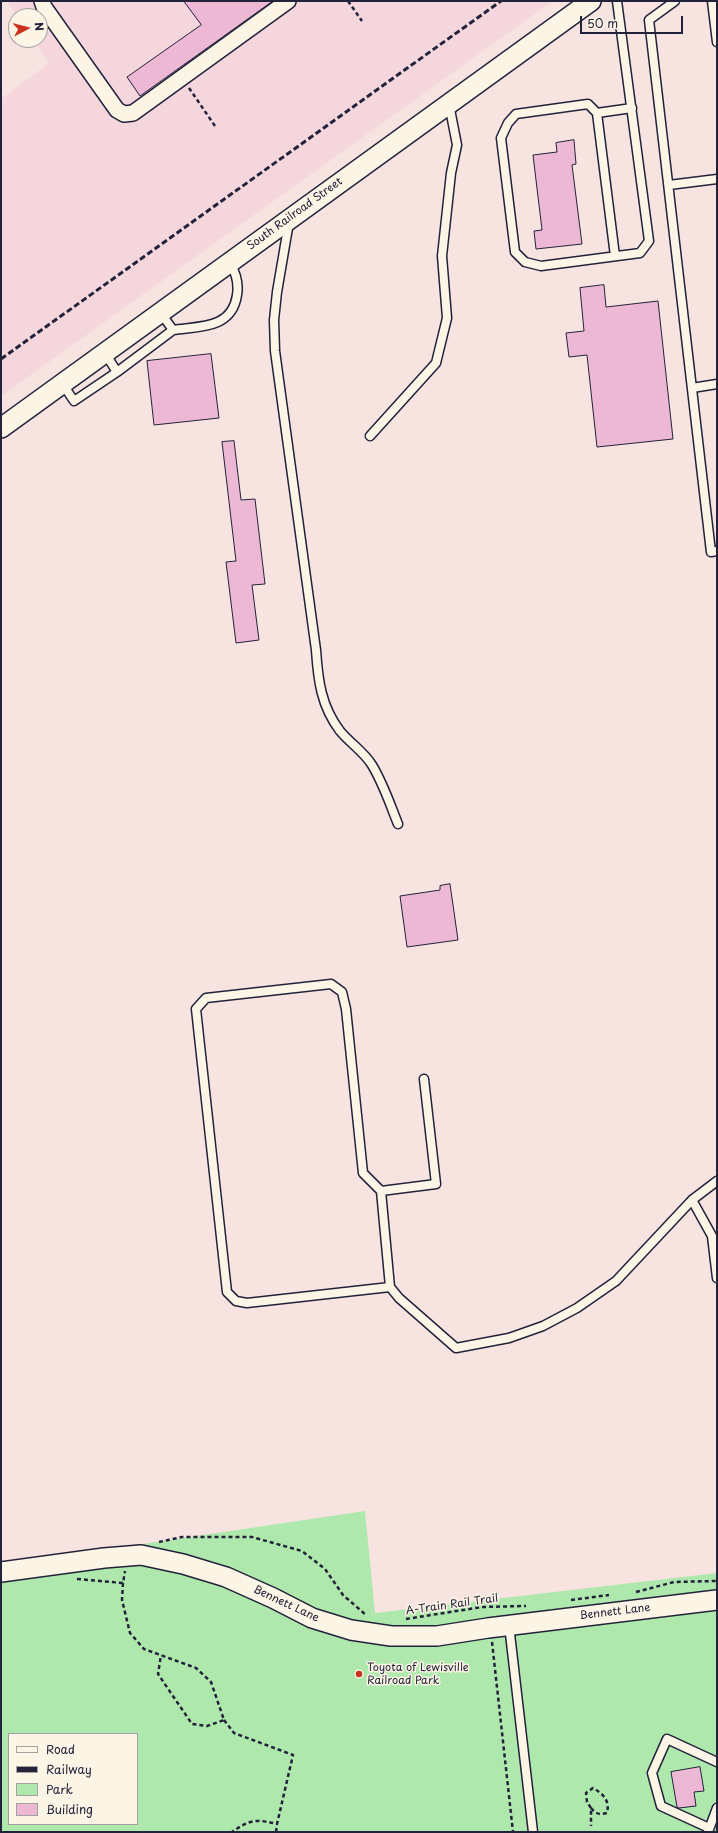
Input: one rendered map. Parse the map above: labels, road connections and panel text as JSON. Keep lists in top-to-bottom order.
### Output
{
  "streets": {
    "street": ["South Railroad Street", "Bennett Lane"],
    "path": ["A-Train Rail Trail"]
  },
  "places": ["Toyota of Lewisville Railroad Park"],
  "legend": [
    "Road",
    "Railway",
    "Park",
    "Building"
  ],
  "scale_bar": "50 m",
  "north": "right"
}
